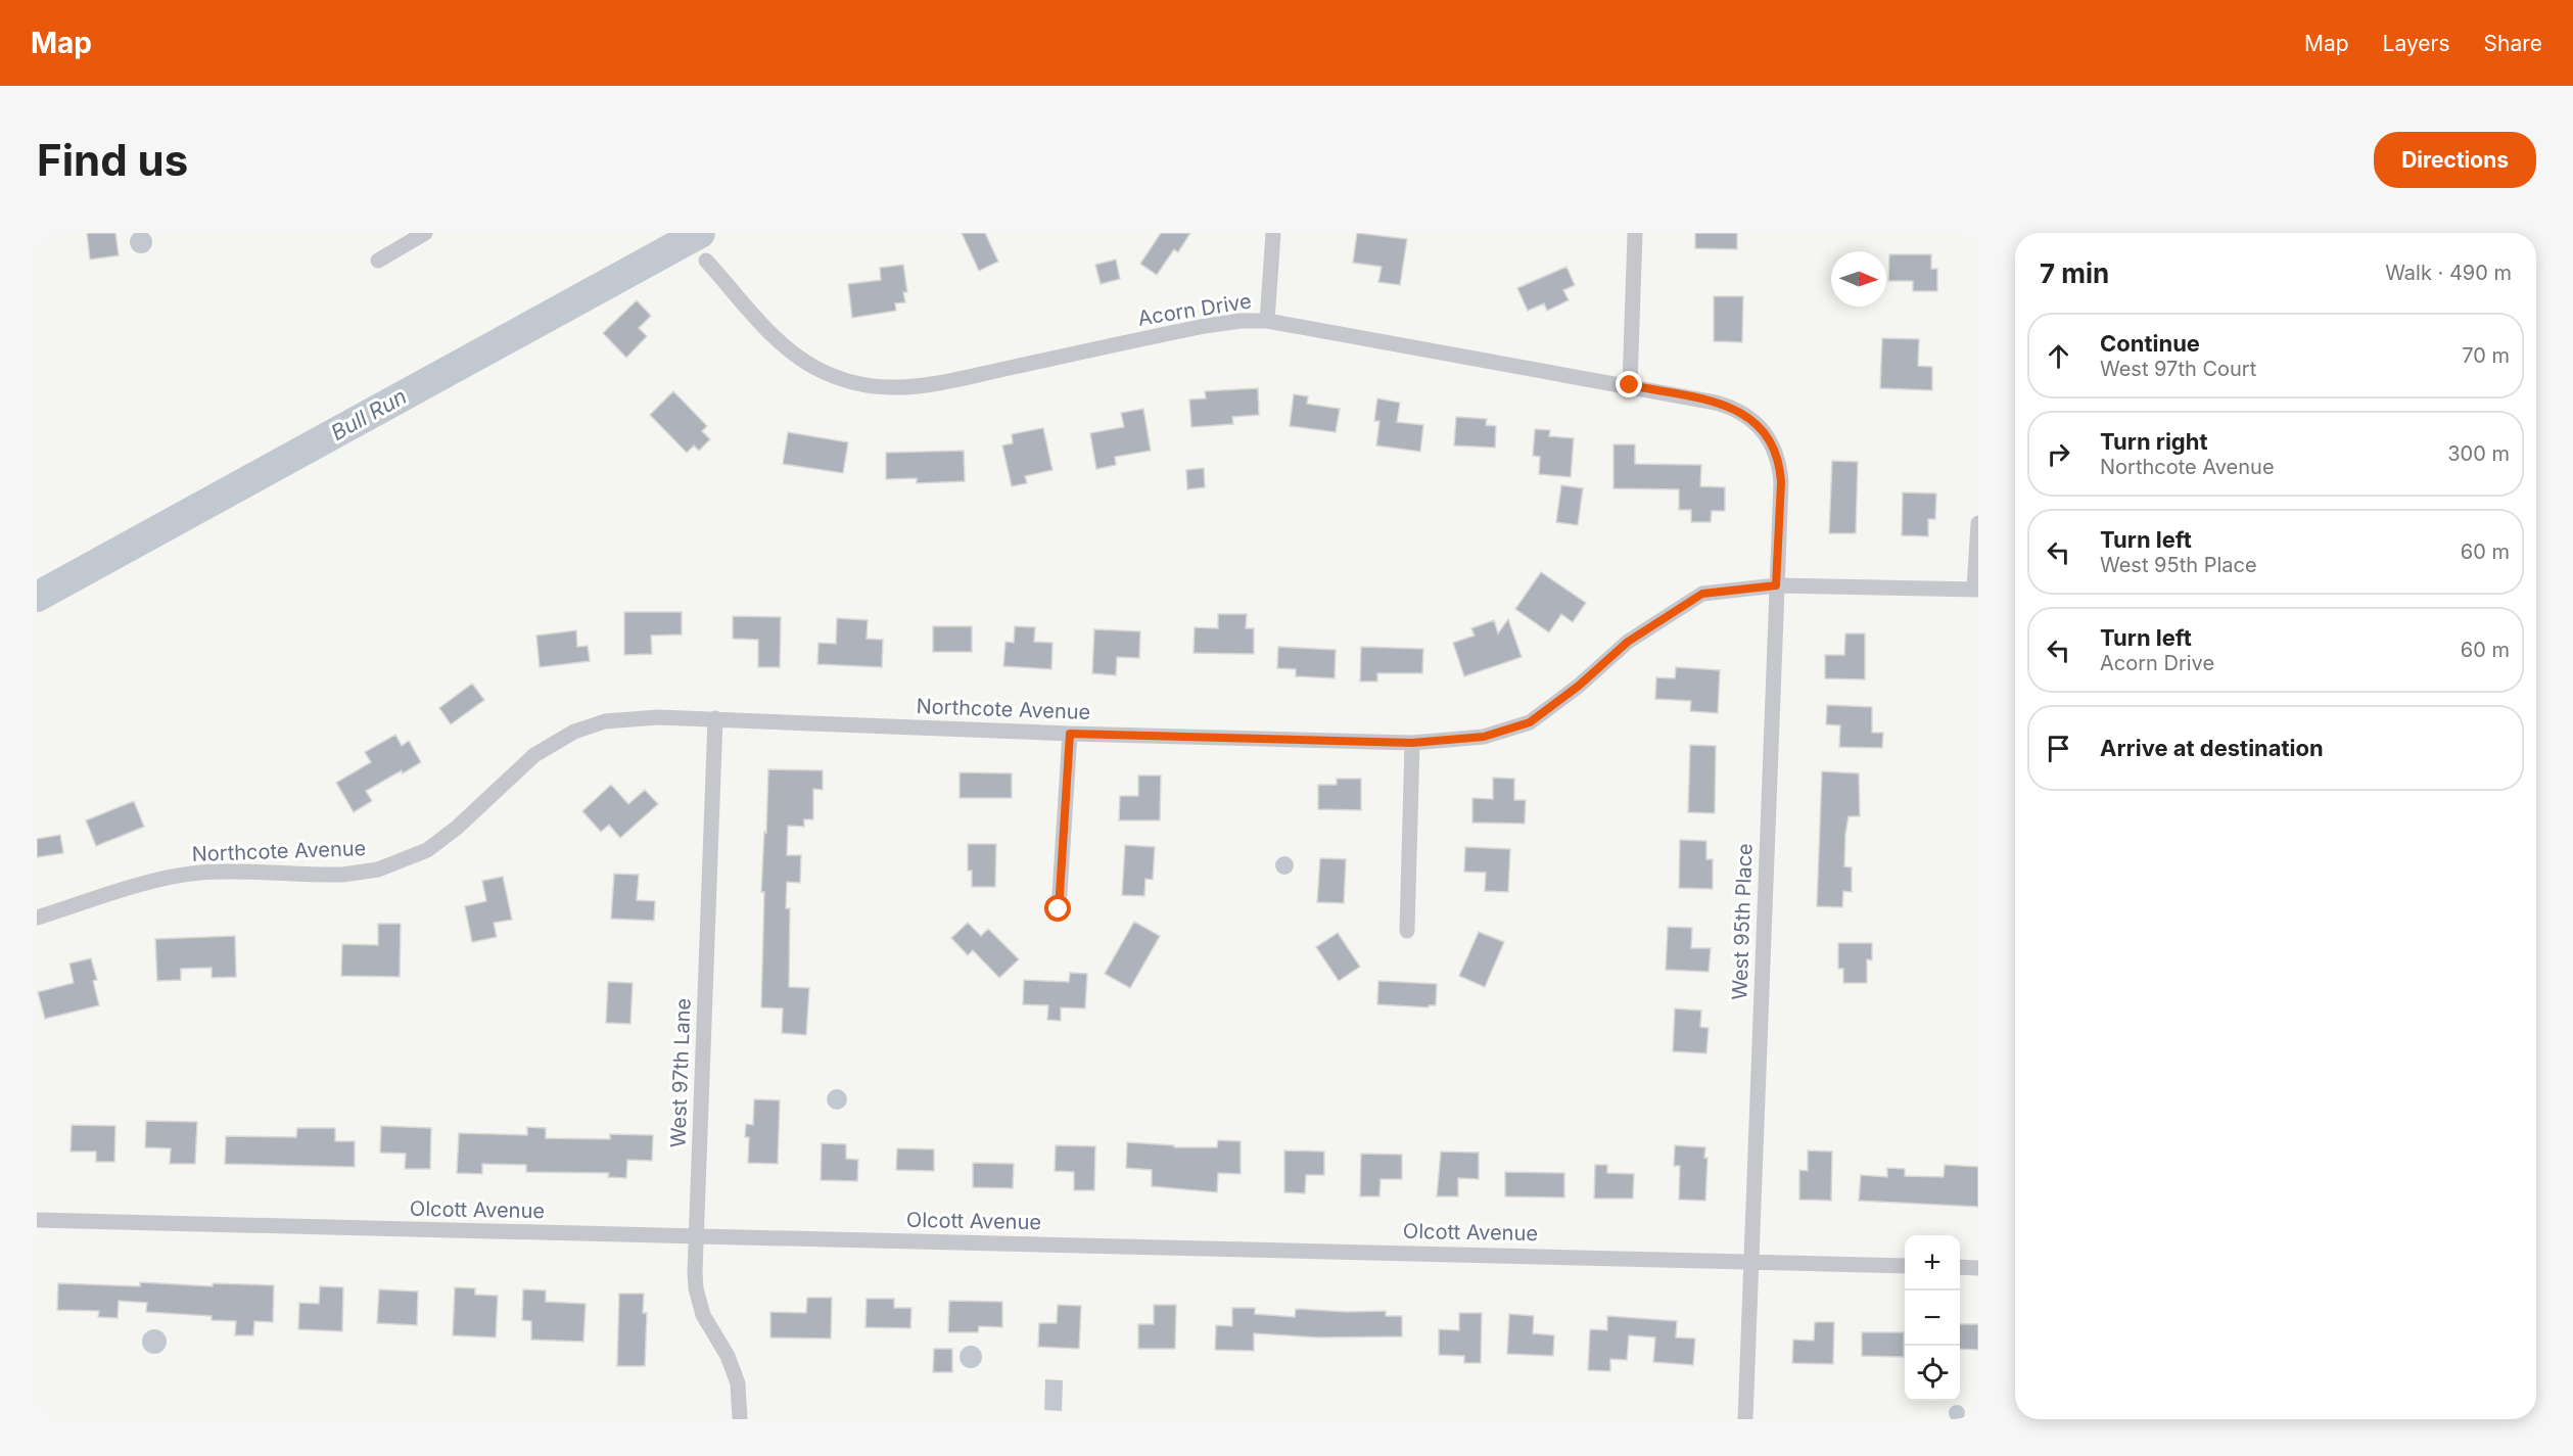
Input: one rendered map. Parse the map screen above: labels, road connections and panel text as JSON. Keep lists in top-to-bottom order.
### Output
{
  "streets": {
    "street": [
      "Acorn Drive",
      "Northcote Avenue",
      "West 95th Place",
      "West 97th Lane",
      "Olcott Avenue"
    ]
  },
  "crossings": [
    ["Acorn Drive", "West 95th Place"],
    ["Northcote Avenue", "West 95th Place"],
    ["Northcote Avenue", "West 97th Lane"],
    ["West 95th Place", "Olcott Avenue"],
    ["West 97th Lane", "Olcott Avenue"]
  ],
  "water": ["Bull Run"],
  "north": "right",
  "page": {
    "header": "Map",
    "nav": ["Map", "Layers", "Share"],
    "buttons": "Directions",
    "title": "Find us",
    "heading": ["7 min", "Walk · 490 m"],
    "list": [
      ["Continue", "West 97th Court", "70 m"],
      ["Turn right", "Northcote Avenue", "300 m"],
      ["Turn left", "West 95th Place", "60 m"],
      ["Turn left", "Acorn Drive", "60 m"],
      "Arrive at destination"
    ],
    "map_buttons": ["+", "−"]
  }
}
